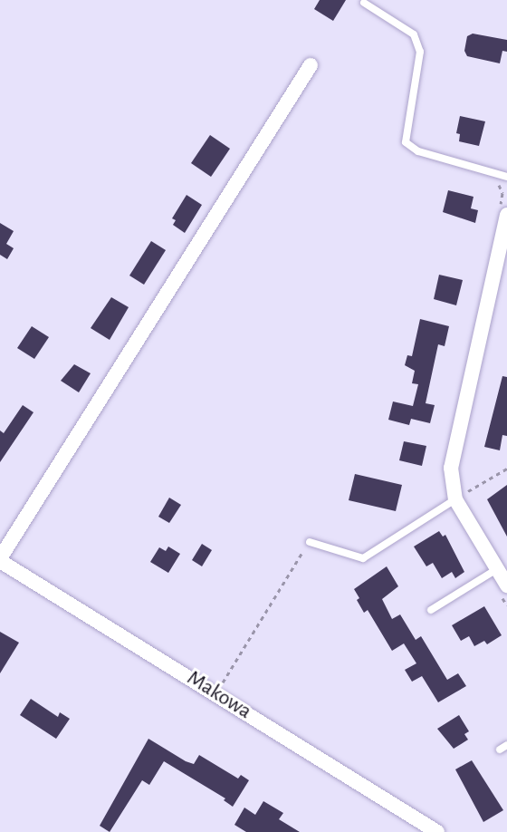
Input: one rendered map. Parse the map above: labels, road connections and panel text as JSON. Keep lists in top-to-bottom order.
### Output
{
  "streets": {
    "street": ["Makowa"]
  }
}
